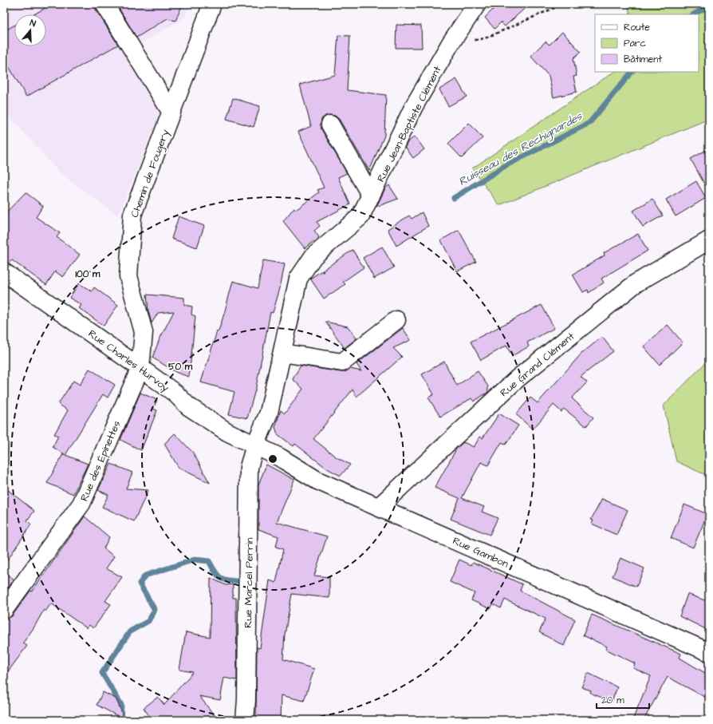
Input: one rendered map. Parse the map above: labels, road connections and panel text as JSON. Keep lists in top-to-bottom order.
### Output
{
  "streets": {
    "street": [
      "Rue Jean-Baptiste Clément",
      "Chemin de Fougery",
      "Rue Charles Hurvoy",
      "Rue Grand Clément",
      "Rue des Épinettes",
      "Rue Gambon",
      "Rue Marcel Perrin"
    ]
  },
  "crossings": [
    ["Rue Jean-Baptiste Clément", "Rue Charles Hurvoy"],
    ["Rue Jean-Baptiste Clément", "Rue Gambon"],
    ["Rue Jean-Baptiste Clément", "Rue Marcel Perrin"],
    ["Chemin de Fougery", "Rue Charles Hurvoy"],
    ["Chemin de Fougery", "Rue des Épinettes"],
    ["Rue Charles Hurvoy", "Rue des Épinettes"],
    ["Rue Charles Hurvoy", "Rue Gambon"],
    ["Rue Charles Hurvoy", "Rue Marcel Perrin"],
    ["Rue Grand Clément", "Rue Gambon"],
    ["Rue Gambon", "Rue Marcel Perrin"]
  ],
  "water": ["Ruisseau des Rechignardes"],
  "legend": ["Route", "Parc", "Bâtiment"],
  "scale_bar": "20 m",
  "north": "top",
  "rings": ["100 m", "50 m"]
}
